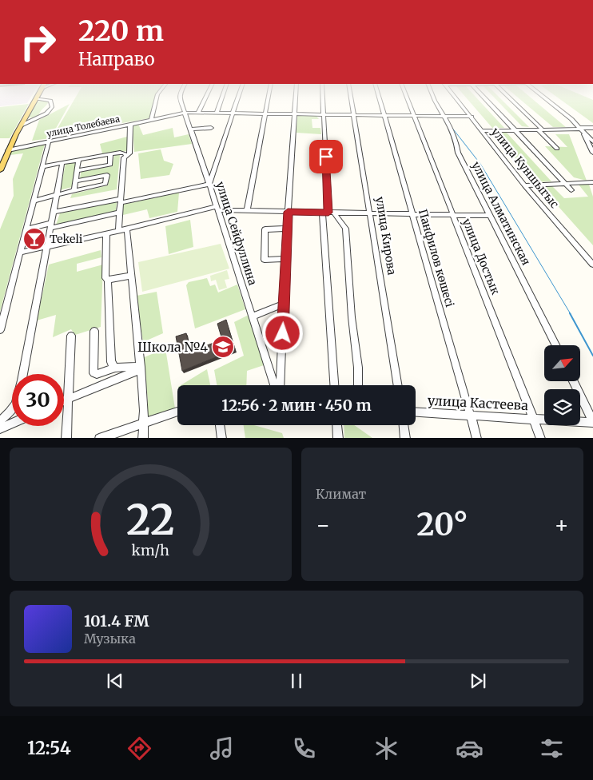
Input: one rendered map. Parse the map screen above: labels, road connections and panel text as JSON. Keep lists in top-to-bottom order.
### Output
{
  "streets": {
    "street": [
      "улица Толебаева",
      "улица Куншыгыс",
      "улица Алматинская",
      "улица Сейфуллина",
      "улица Кирова",
      "улица Достык",
      "Панфилов көшесі",
      "улица Кастеева"
    ]
  },
  "crossings": [
    ["улица Толебаева", "улица Куншыгыс"],
    ["улица Толебаева", "улица Алматинская"],
    ["улица Толебаева", "улица Сейфуллина"],
    ["улица Толебаева", "улица Кирова"],
    ["улица Толебаева", "улица Достык"],
    ["улица Толебаева", "Панфилов көшесі"],
    ["улица Достык", "улица Кастеева"],
    ["Панфилов көшесі", "улица Кастеева"]
  ],
  "places": {
    "bar": ["Tekeli"],
    "school or university": ["Школа №4"]
  },
  "north": "top right",
  "page": {
    "turn": ["220 m", "Направо"],
    "limit": "30",
    "trip": "12:56 · 2 мин · 450 m",
    "tile": "Климат",
    "heat": ["−", "20°", "+"],
    "song": ["101.4 FM", "Музыка"],
    "tabs": "12:54",
    "gauge": ["22", "km/h"]
  }
}
